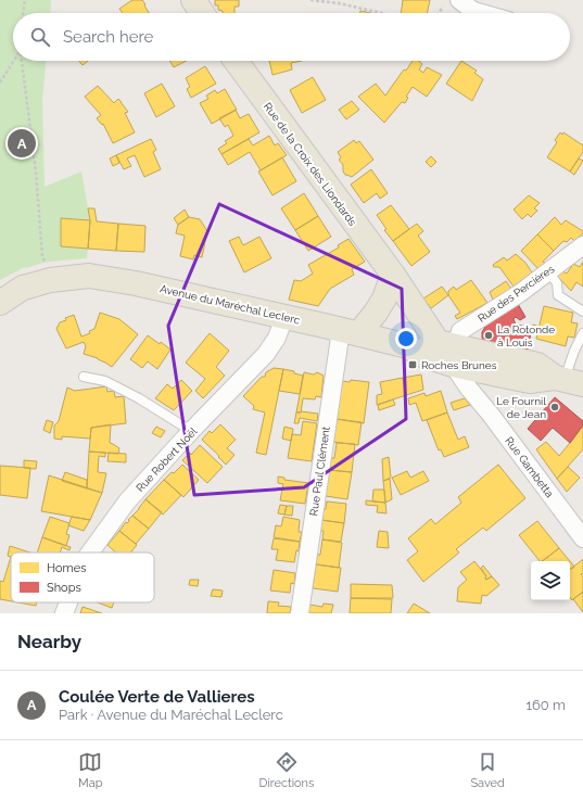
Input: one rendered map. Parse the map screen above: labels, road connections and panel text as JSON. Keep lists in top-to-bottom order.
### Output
{
  "streets": {
    "main road": ["Rue de la Croix des Liondards", "Avenue du Maréchal Leclerc"],
    "street": [
      "Rue des Percières",
      "Rue Robert Noël",
      "Rue Gambetta",
      "Rue Paul Clément"
    ]
  },
  "crossings": [
    ["Rue de la Croix des Liondards", "Rue des Percières"],
    ["Rue de la Croix des Liondards", "Avenue du Maréchal Leclerc"],
    ["Rue de la Croix des Liondards", "Rue Gambetta"],
    ["Rue des Percières", "Avenue du Maréchal Leclerc"],
    ["Rue des Percières", "Rue Gambetta"],
    ["Avenue du Maréchal Leclerc", "Rue Robert Noël"],
    ["Avenue du Maréchal Leclerc", "Rue Gambetta"],
    ["Avenue du Maréchal Leclerc", "Rue Paul Clément"]
  ],
  "places": {
    "other": ["La Rotonde à Louis", "Le Fournil de Jean"],
    "transit": ["Roches Brunes"]
  },
  "legend": ["Homes", "Shops"],
  "page": {
    "search": "Search here",
    "pins": "A",
    "heading": "Nearby",
    "list": [
      {
        "mark": "A",
        "name": "Coulée Verte de Vallieres",
        "note": "Park · Avenue du Maréchal Leclerc",
        "value": "160 m"
      }
    ],
    "nav": ["Map", "Directions", "Saved"]
  }
}
